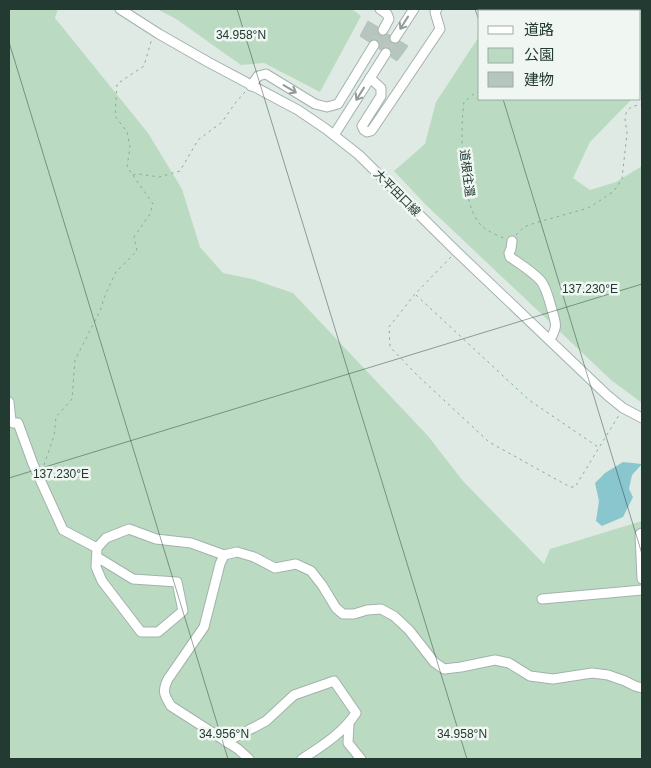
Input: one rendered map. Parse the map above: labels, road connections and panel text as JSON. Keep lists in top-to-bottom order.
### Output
{
  "streets": {
    "street": ["大平田口線"],
    "path": ["道根往還"]
  },
  "legend": ["道路", "公園", "建物"],
  "coordinates": ["34.958°N", "137.230°E", "34.956°N"]
}
